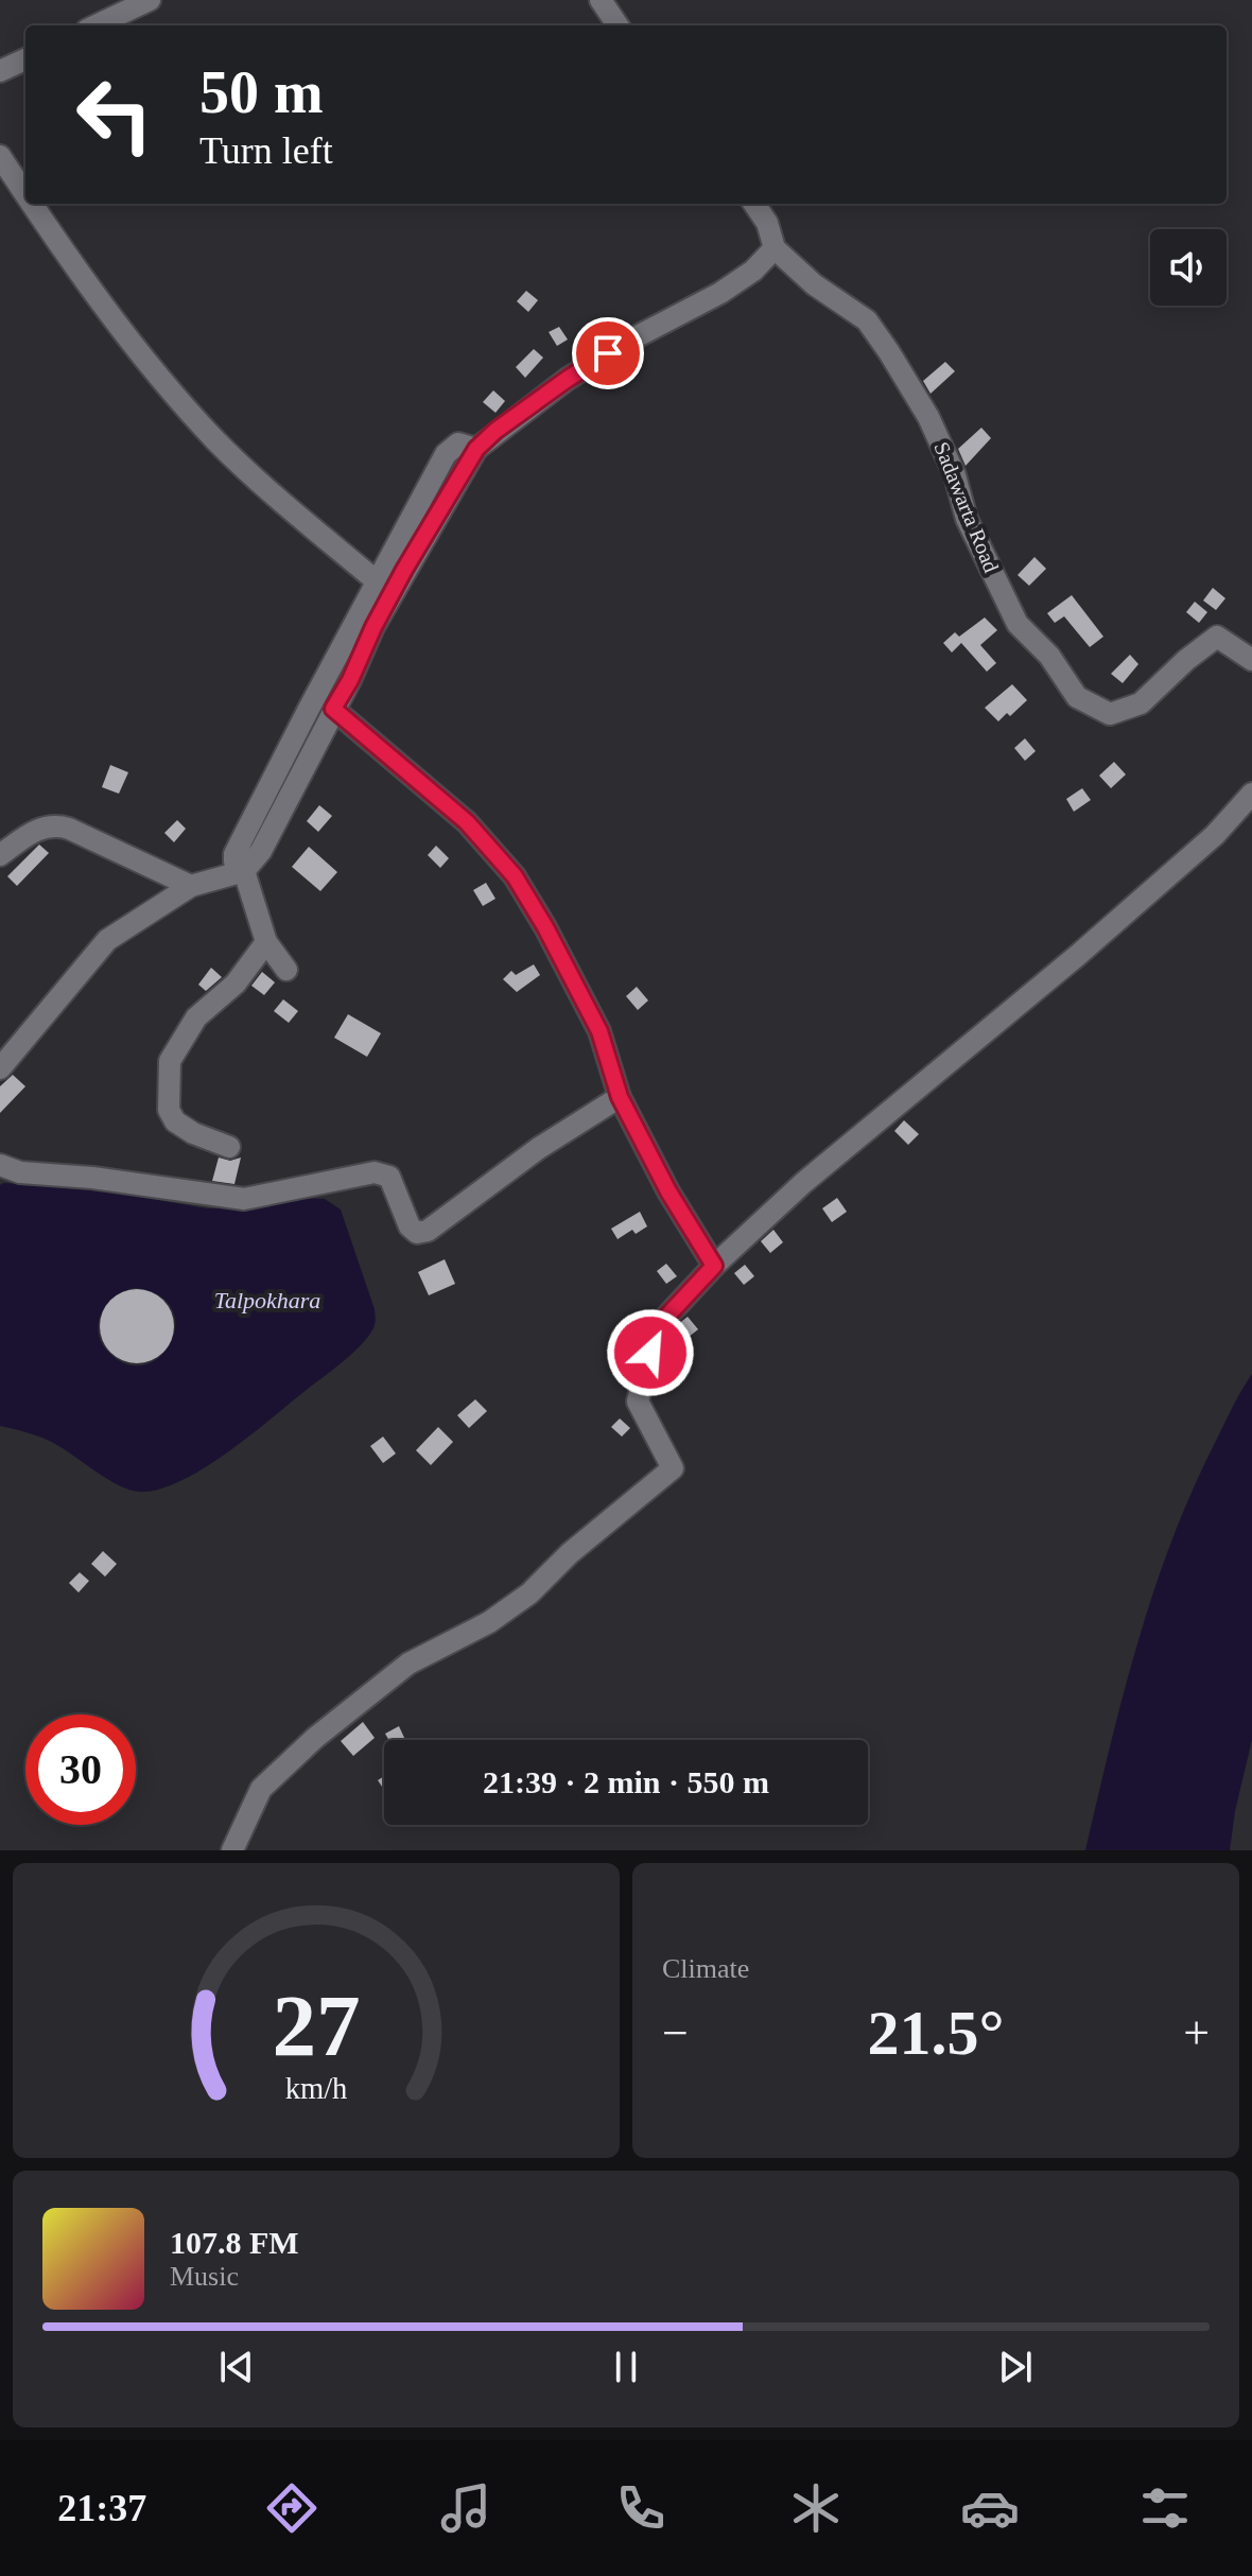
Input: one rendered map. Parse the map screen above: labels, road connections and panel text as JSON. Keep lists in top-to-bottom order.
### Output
{
  "streets": {
    "street": ["Sadawarta Road"]
  },
  "water": ["Talpokhara"],
  "page": {
    "turn": ["50 m", "Turn left"],
    "limit": "30",
    "trip": "21:39 · 2 min · 550 m",
    "tile": "Climate",
    "heat": ["−", "21.5°", "+"],
    "song": ["107.8 FM", "Music"],
    "tabs": "21:37",
    "gauge": ["27", "km/h"]
  }
}
